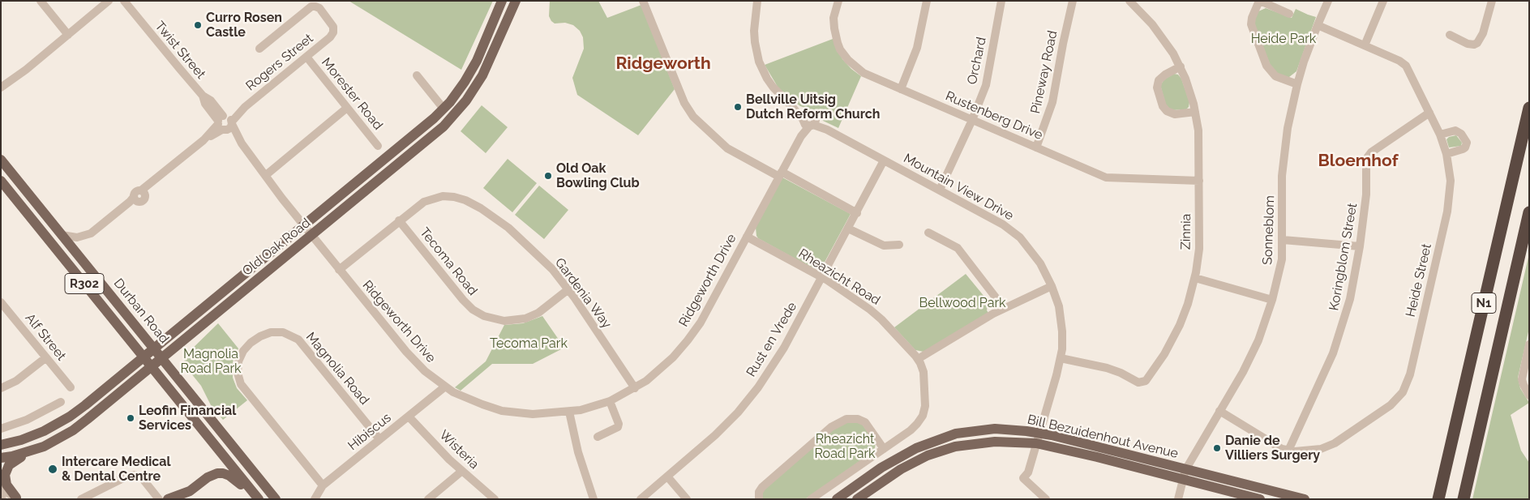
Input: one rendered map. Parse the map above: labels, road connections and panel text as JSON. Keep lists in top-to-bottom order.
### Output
{
  "streets": {
    "highway": ["N1"],
    "main road": [
      "Old Oak Road",
      "R302",
      "Durban Road",
      "Bill Bezuidenhout Avenue"
    ],
    "street": [
      "Twist Street",
      "Orchard",
      "Rogers Street",
      "Pineway Road",
      "Morester Road",
      "Rustenberg Drive",
      "Mountain View Drive",
      "Sonneblom",
      "Zinnia",
      "Koringblom Street",
      "Tecoma Road",
      "Rheazicht Road",
      "Ridgeworth Drive",
      "Heide Street",
      "Gardenia Way",
      "Alf Street",
      "Rust en Vrede",
      "Magnolia Road",
      "Hibiscus",
      "Wisteria"
    ]
  },
  "crossings": [
    ["Twist Street", "Rogers Street"],
    ["Twist Street", "Old Oak Road"],
    ["Twist Street", "Ridgeworth Drive"],
    ["Orchard", "Rustenberg Drive"],
    ["Orchard", "Mountain View Drive"],
    ["Rogers Street", "Morester Road"],
    ["Rogers Street", "Durban Road"],
    ["Pineway Road", "Rustenberg Drive"],
    ["Rustenberg Drive", "Zinnia"],
    ["Mountain View Drive", "Zinnia"],
    ["Mountain View Drive", "Ridgeworth Drive"],
    ["Mountain View Drive", "Rust en Vrede"],
    ["Mountain View Drive", "Bill Bezuidenhout Avenue"],
    ["Sonneblom", "Heide Street"],
    ["Sonneblom", "Bill Bezuidenhout Avenue"],
    ["Old Oak Road", "Ridgeworth Drive"],
    ["Old Oak Road", "Durban Road"],
    ["Koringblom Street", "Heide Street"],
    ["Tecoma Road", "Gardenia Way"],
    ["Rheazicht Road", "Ridgeworth Drive"],
    ["Rheazicht Road", "Rust en Vrede"],
    ["Ridgeworth Drive", "Gardenia Way"],
    ["Ridgeworth Drive", "Hibiscus"],
    ["Magnolia Road", "Hibiscus"],
    ["Hibiscus", "Wisteria"]
  ],
  "districts": ["Ridgeworth", "Bloemhof"],
  "parks": [
    "Heide Park",
    "Bellwood Park",
    "Tecoma Park",
    "Magnolia Road Park",
    "Rheazicht Road Park"
  ],
  "places": [
    "Curro Rosen Castle",
    "Bellville Uitsig Dutch Reform Church",
    "Old Oak Bowling Club",
    "Leofin Financial Services",
    "Danie de Villiers Surgery",
    "Intercare Medical & Dental Centre"
  ]
}
